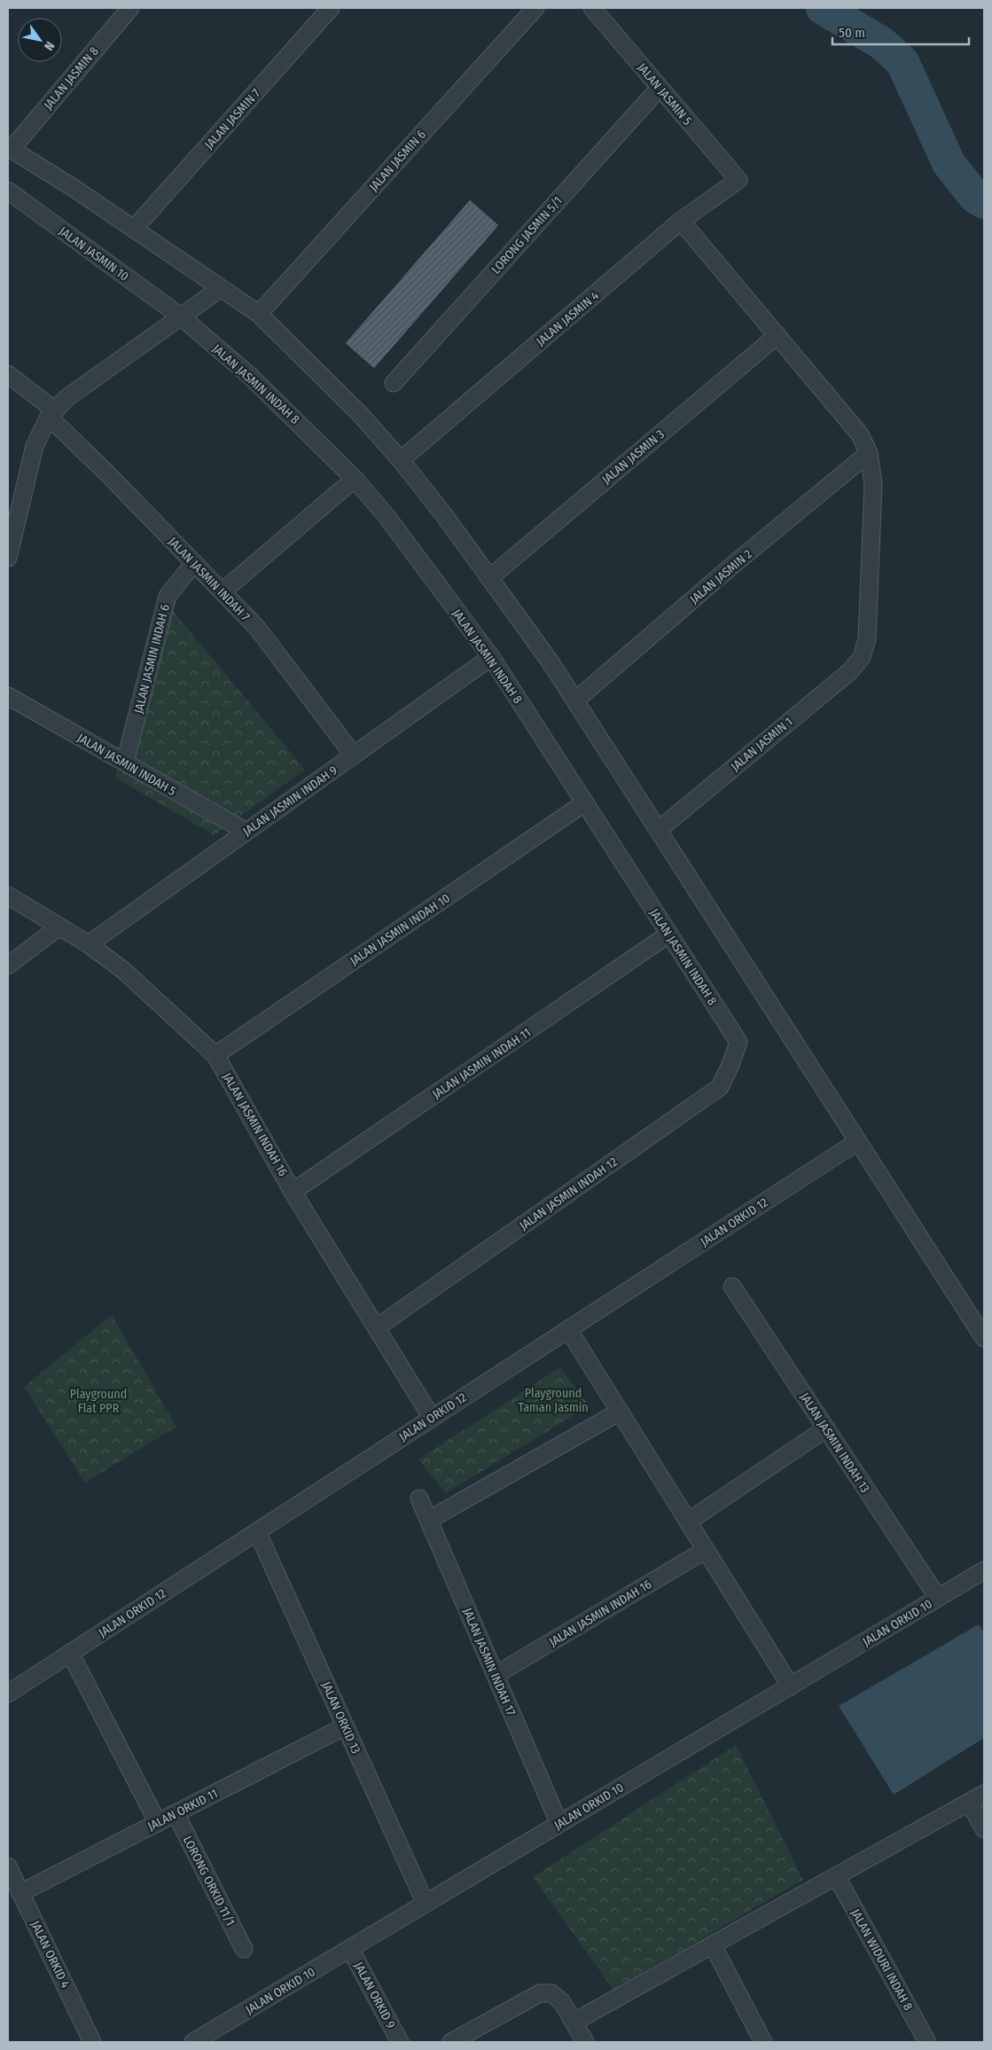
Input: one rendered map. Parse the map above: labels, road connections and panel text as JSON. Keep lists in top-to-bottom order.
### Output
{
  "streets": {
    "street": [
      "JALAN JASMIN 8",
      "JALAN JASMIN 5",
      "JALAN JASMIN 7",
      "JALAN JASMIN 6",
      "LORONG JASMIN 5/1",
      "JALAN JASMIN 10",
      "JALAN JASMIN 4",
      "JALAN JASMIN INDAH 8",
      "JALAN JASMIN 3",
      "JALAN JASMIN 2",
      "JALAN JASMIN INDAH 7",
      "JALAN JASMIN INDAH 6",
      "JALAN JASMIN 1",
      "JALAN JASMIN INDAH 5",
      "JALAN JASMIN INDAH 9",
      "JALAN JASMIN INDAH 10",
      "JALAN JASMIN INDAH 11",
      "JALAN JASMIN INDAH 16",
      "JALAN JASMIN INDAH 12",
      "JALAN ORKID 12",
      "JALAN JASMIN INDAH 13",
      "JALAN ORKID 10",
      "JALAN JASMIN INDAH 17",
      "JALAN ORKID 13",
      "JALAN ORKID 11",
      "LORONG ORKID 11/1",
      "JALAN ORKID 4",
      "JALAN WIDURI INDAH 8",
      "JALAN ORKID 9"
    ]
  },
  "crossings": [
    ["JALAN JASMIN 5", "LORONG JASMIN 5/1"],
    ["JALAN JASMIN 5", "JALAN JASMIN 4"],
    ["JALAN JASMIN 10", "JALAN JASMIN INDAH 8"],
    ["JALAN JASMIN INDAH 8", "JALAN JASMIN INDAH 9"],
    ["JALAN JASMIN INDAH 8", "JALAN JASMIN INDAH 10"],
    ["JALAN JASMIN INDAH 8", "JALAN JASMIN INDAH 11"],
    ["JALAN JASMIN INDAH 8", "JALAN JASMIN INDAH 12"],
    ["JALAN JASMIN 2", "JALAN JASMIN 1"],
    ["JALAN JASMIN INDAH 7", "JALAN JASMIN INDAH 6"],
    ["JALAN JASMIN INDAH 7", "JALAN JASMIN INDAH 9"],
    ["JALAN JASMIN INDAH 6", "JALAN JASMIN INDAH 5"],
    ["JALAN JASMIN INDAH 5", "JALAN JASMIN INDAH 9"],
    ["JALAN JASMIN INDAH 9", "JALAN JASMIN INDAH 16"],
    ["JALAN JASMIN INDAH 10", "JALAN JASMIN INDAH 16"],
    ["JALAN JASMIN INDAH 11", "JALAN JASMIN INDAH 16"],
    ["JALAN JASMIN INDAH 16", "JALAN JASMIN INDAH 12"],
    ["JALAN JASMIN INDAH 16", "JALAN ORKID 12"],
    ["JALAN JASMIN INDAH 16", "JALAN JASMIN INDAH 17"],
    ["JALAN ORKID 12", "JALAN ORKID 13"],
    ["JALAN JASMIN INDAH 13", "JALAN ORKID 10"],
    ["JALAN ORKID 10", "JALAN JASMIN INDAH 17"],
    ["JALAN ORKID 10", "JALAN ORKID 13"],
    ["JALAN ORKID 10", "JALAN ORKID 9"],
    ["JALAN ORKID 13", "JALAN ORKID 11"],
    ["JALAN ORKID 11", "LORONG ORKID 11/1"],
    ["JALAN ORKID 11", "JALAN ORKID 4"]
  ],
  "parks": ["Playground Taman Jasmin", "Playground Flat PPR"],
  "scale_bar": "50 m",
  "north": "bottom right"
}
